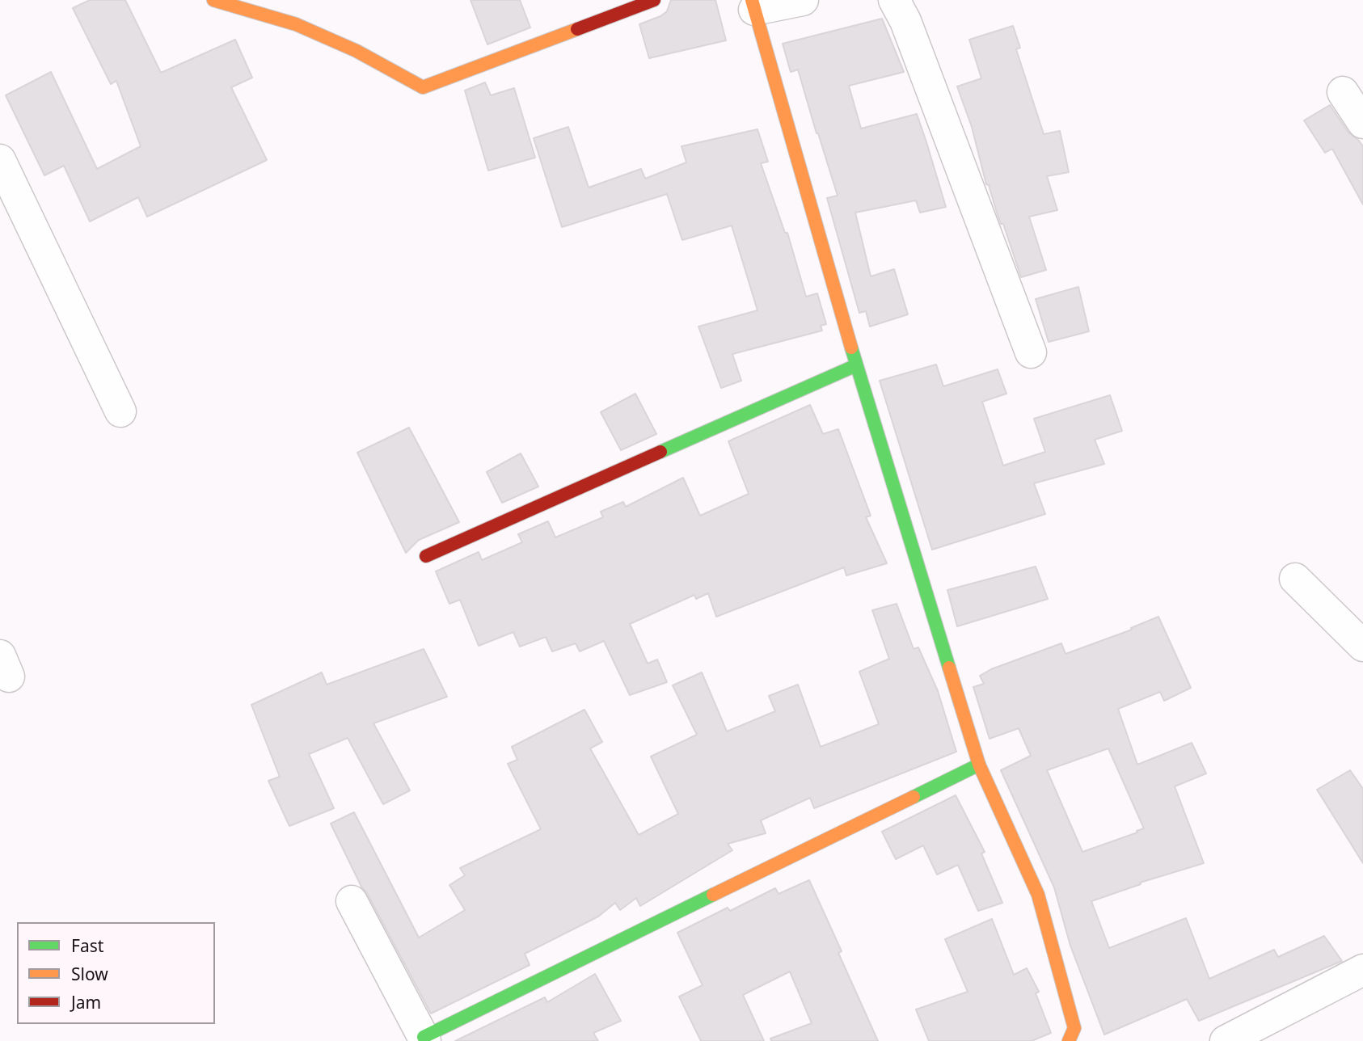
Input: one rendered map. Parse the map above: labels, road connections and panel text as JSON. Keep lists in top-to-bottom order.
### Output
{
  "legend": ["Fast", "Slow", "Jam"]
}
